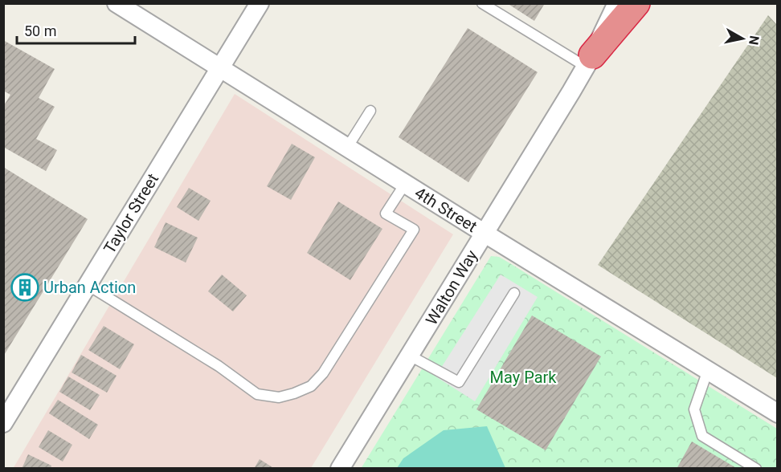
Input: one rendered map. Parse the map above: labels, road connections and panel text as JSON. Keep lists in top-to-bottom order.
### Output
{
  "streets": {
    "street": ["4th Street", "Taylor Street", "Walton Way"]
  },
  "crossings": [
    ["4th Street", "Taylor Street"],
    ["4th Street", "Walton Way"]
  ],
  "parks": ["May Park"],
  "places": {
    "building": ["Urban Action"]
  },
  "scale_bar": "50 m",
  "north": "right"
}
